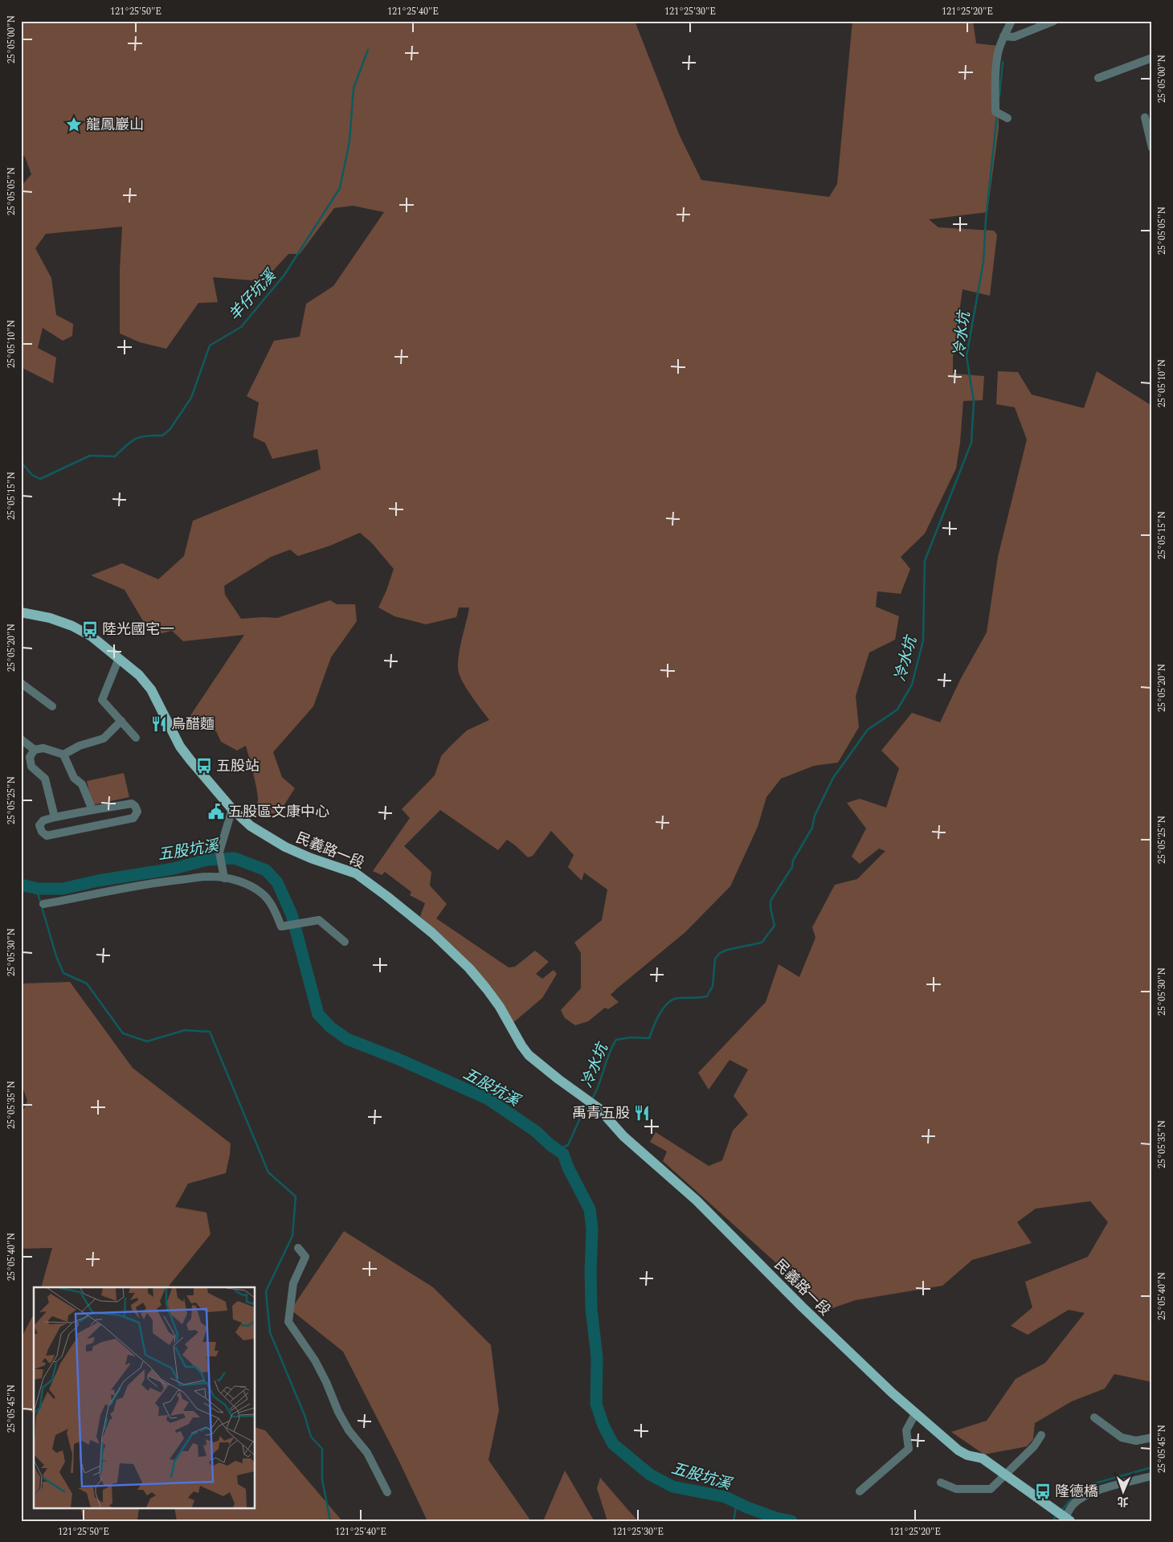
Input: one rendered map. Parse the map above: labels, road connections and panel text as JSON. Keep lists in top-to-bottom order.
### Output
{
  "streets": {
    "main road": ["民義路一段"]
  },
  "water": ["羊仔坑溪", "冷水坑", "五股坑溪"],
  "places": {
    "place": ["龍鳳巖山"],
    "bus stop": ["陸光國宅一", "五股站", "隆德橋"],
    "restaurant": ["烏醋麵", "禹青五股"],
    "public building": ["五股區文康中心"]
  },
  "north": "bottom",
  "coordinates": [
    "121°25'50\"E",
    "121°25'40\"E",
    "121°25'30\"E",
    "121°25'20\"E",
    "25°05'00\"N",
    "25°05'05\"N",
    "25°05'10\"N",
    "25°05'15\"N",
    "25°05'20\"N",
    "25°05'25\"N",
    "25°05'30\"N",
    "25°05'35\"N",
    "25°05'40\"N",
    "25°05'45\"N"
  ]
}
